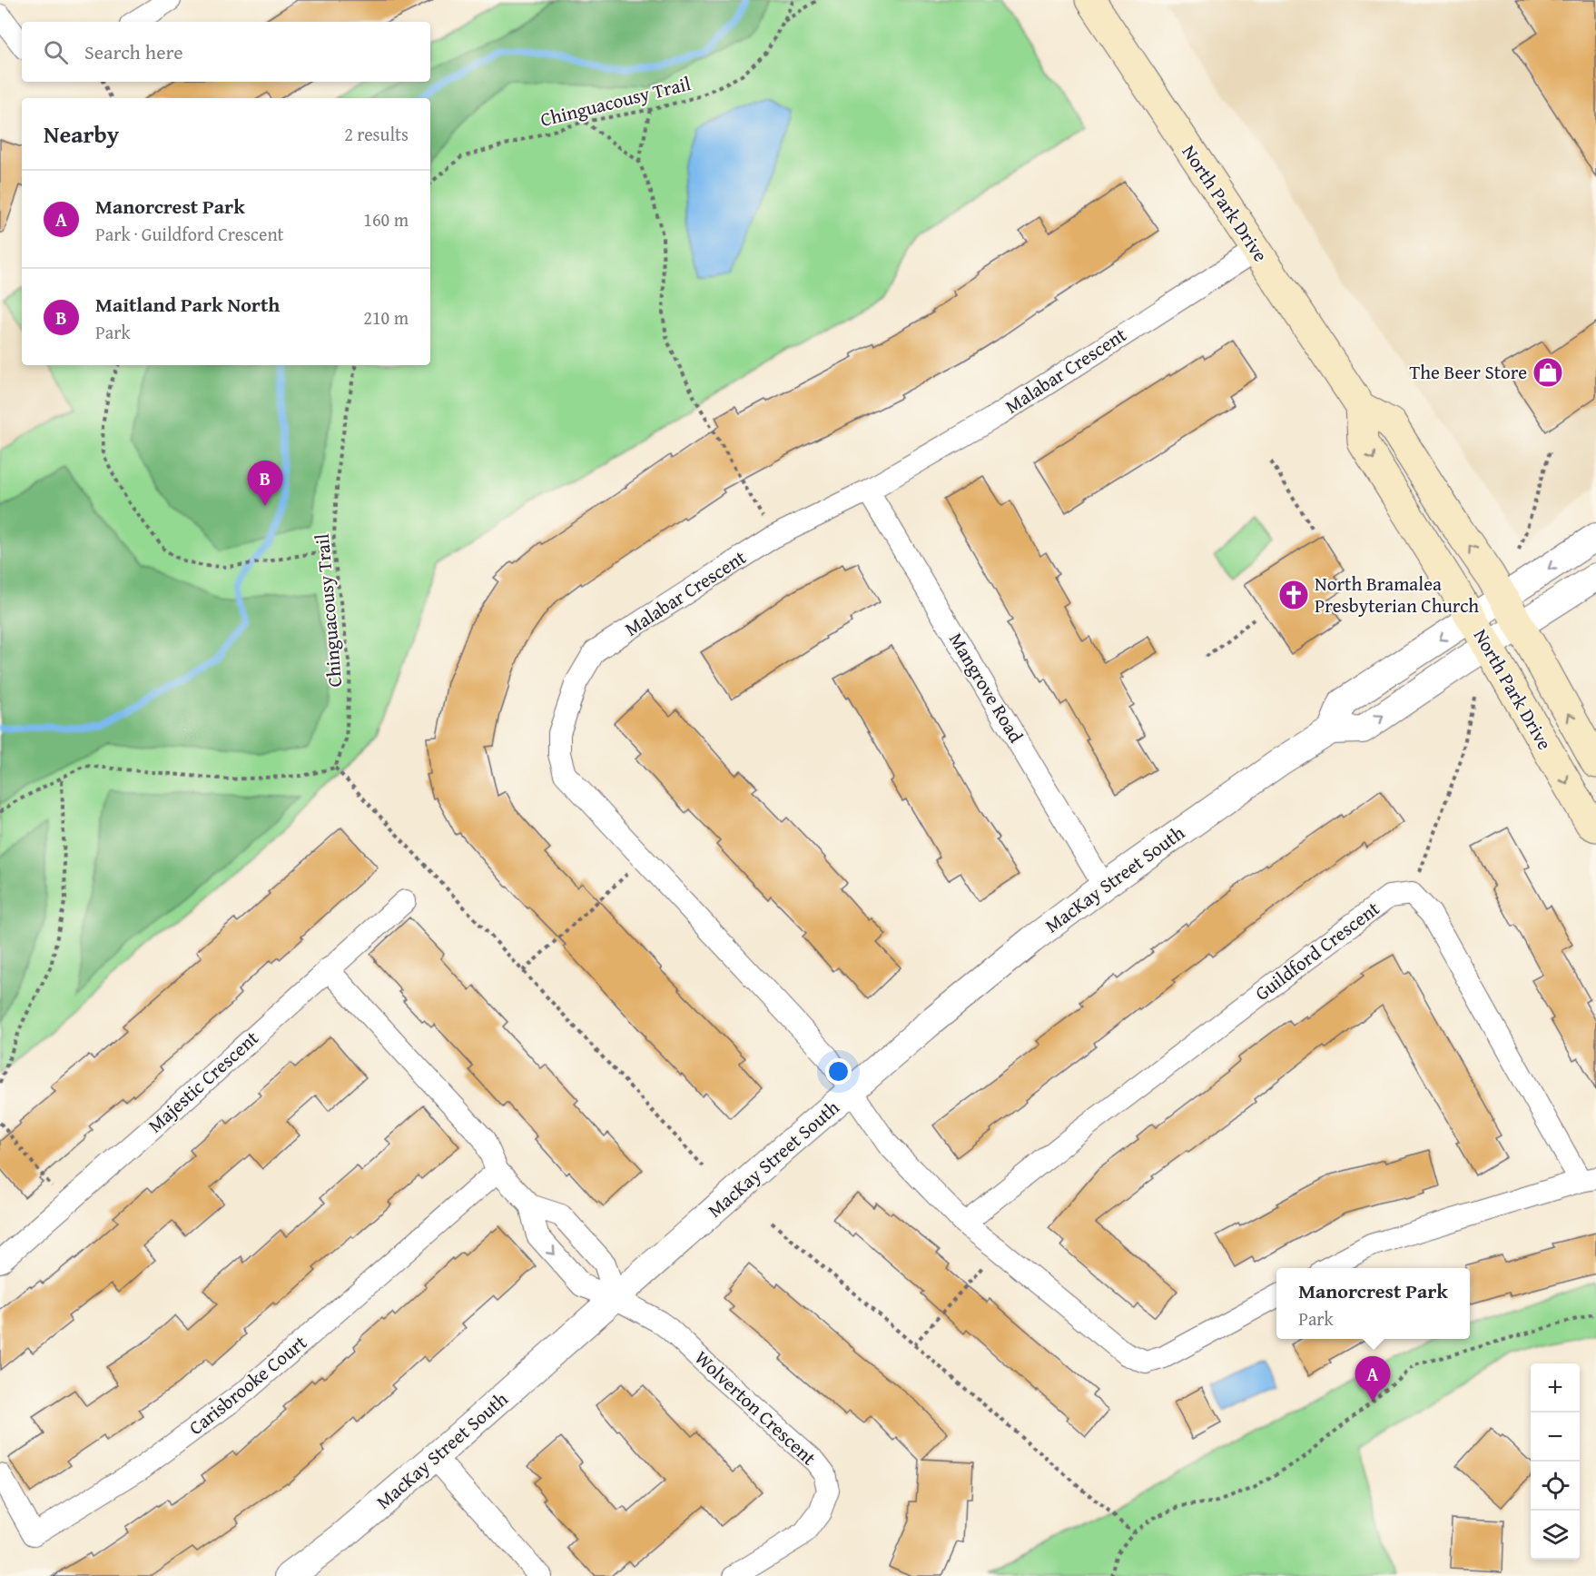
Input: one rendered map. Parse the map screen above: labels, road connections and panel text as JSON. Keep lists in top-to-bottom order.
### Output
{
  "streets": {
    "main road": ["North Park Drive"],
    "street": [
      "Malabar Crescent",
      "Mangrove Road",
      "MacKay Street South",
      "Guildford Crescent",
      "Majestic Crescent",
      "Carisbrooke Court",
      "Wolverton Crescent"
    ],
    "path": ["Chinguacousy Trail"]
  },
  "crossings": [
    ["North Park Drive", "Malabar Crescent"],
    ["Malabar Crescent", "Mangrove Road"],
    ["Malabar Crescent", "MacKay Street South"],
    ["Mangrove Road", "MacKay Street South"],
    ["MacKay Street South", "Wolverton Crescent"]
  ],
  "places": {
    "shop": ["The Beer Store"],
    "church": ["North Bramalea Presbyterian Church"]
  },
  "page": {
    "search": "Search here",
    "heading": ["Nearby", "2 results"],
    "list": [
      {
        "mark": "A",
        "name": "Manorcrest Park",
        "note": "Park · Guildford Crescent",
        "value": "160 m"
      },
      {
        "mark": "B",
        "name": "Maitland Park North",
        "note": "Park",
        "value": "210 m"
      }
    ],
    "pins": ["B", "A"],
    "popup": ["Manorcrest Park", "Park"],
    "map_buttons": ["+", "−"]
  }
}
